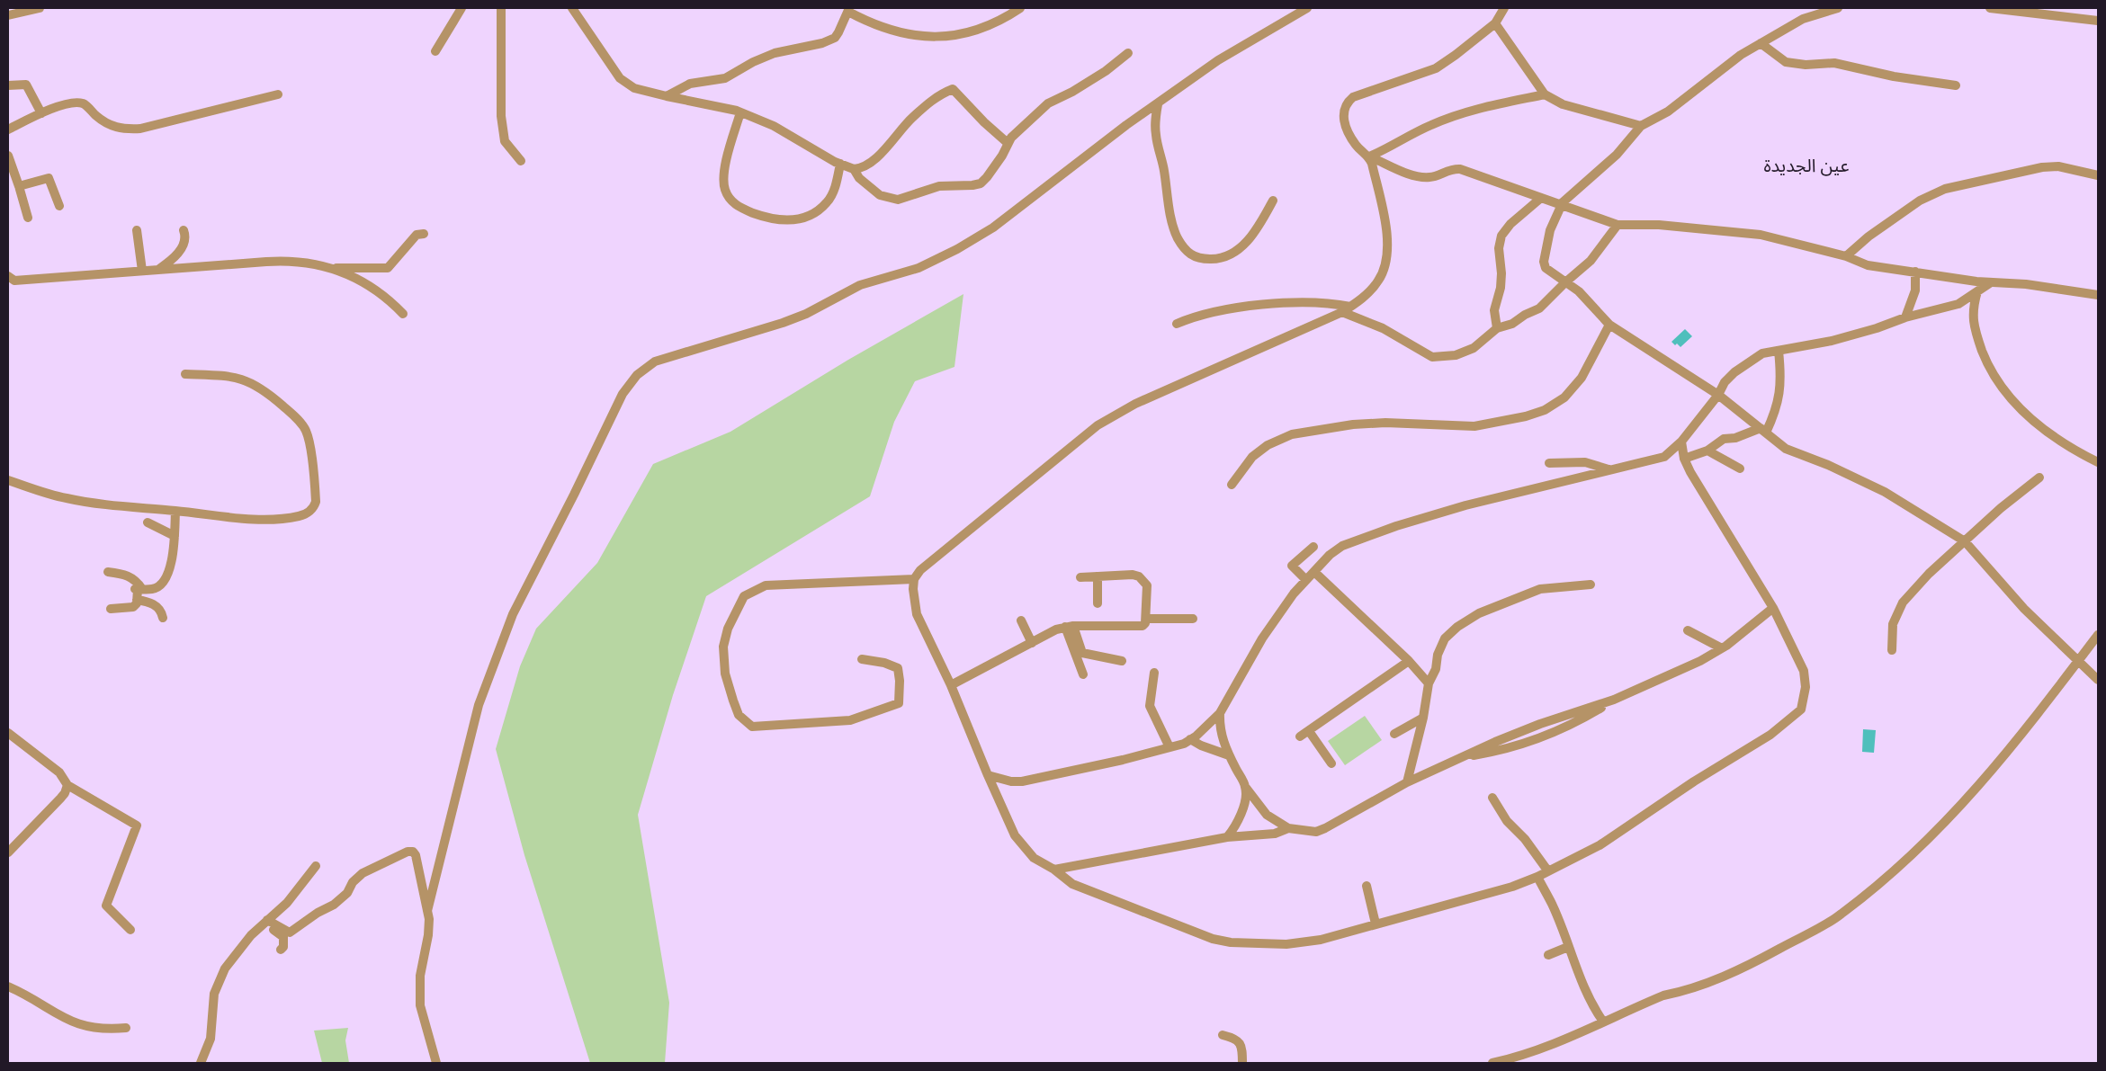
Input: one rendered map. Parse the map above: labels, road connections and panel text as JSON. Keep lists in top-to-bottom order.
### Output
{
  "districts": ["عين الجديدة"]
}
